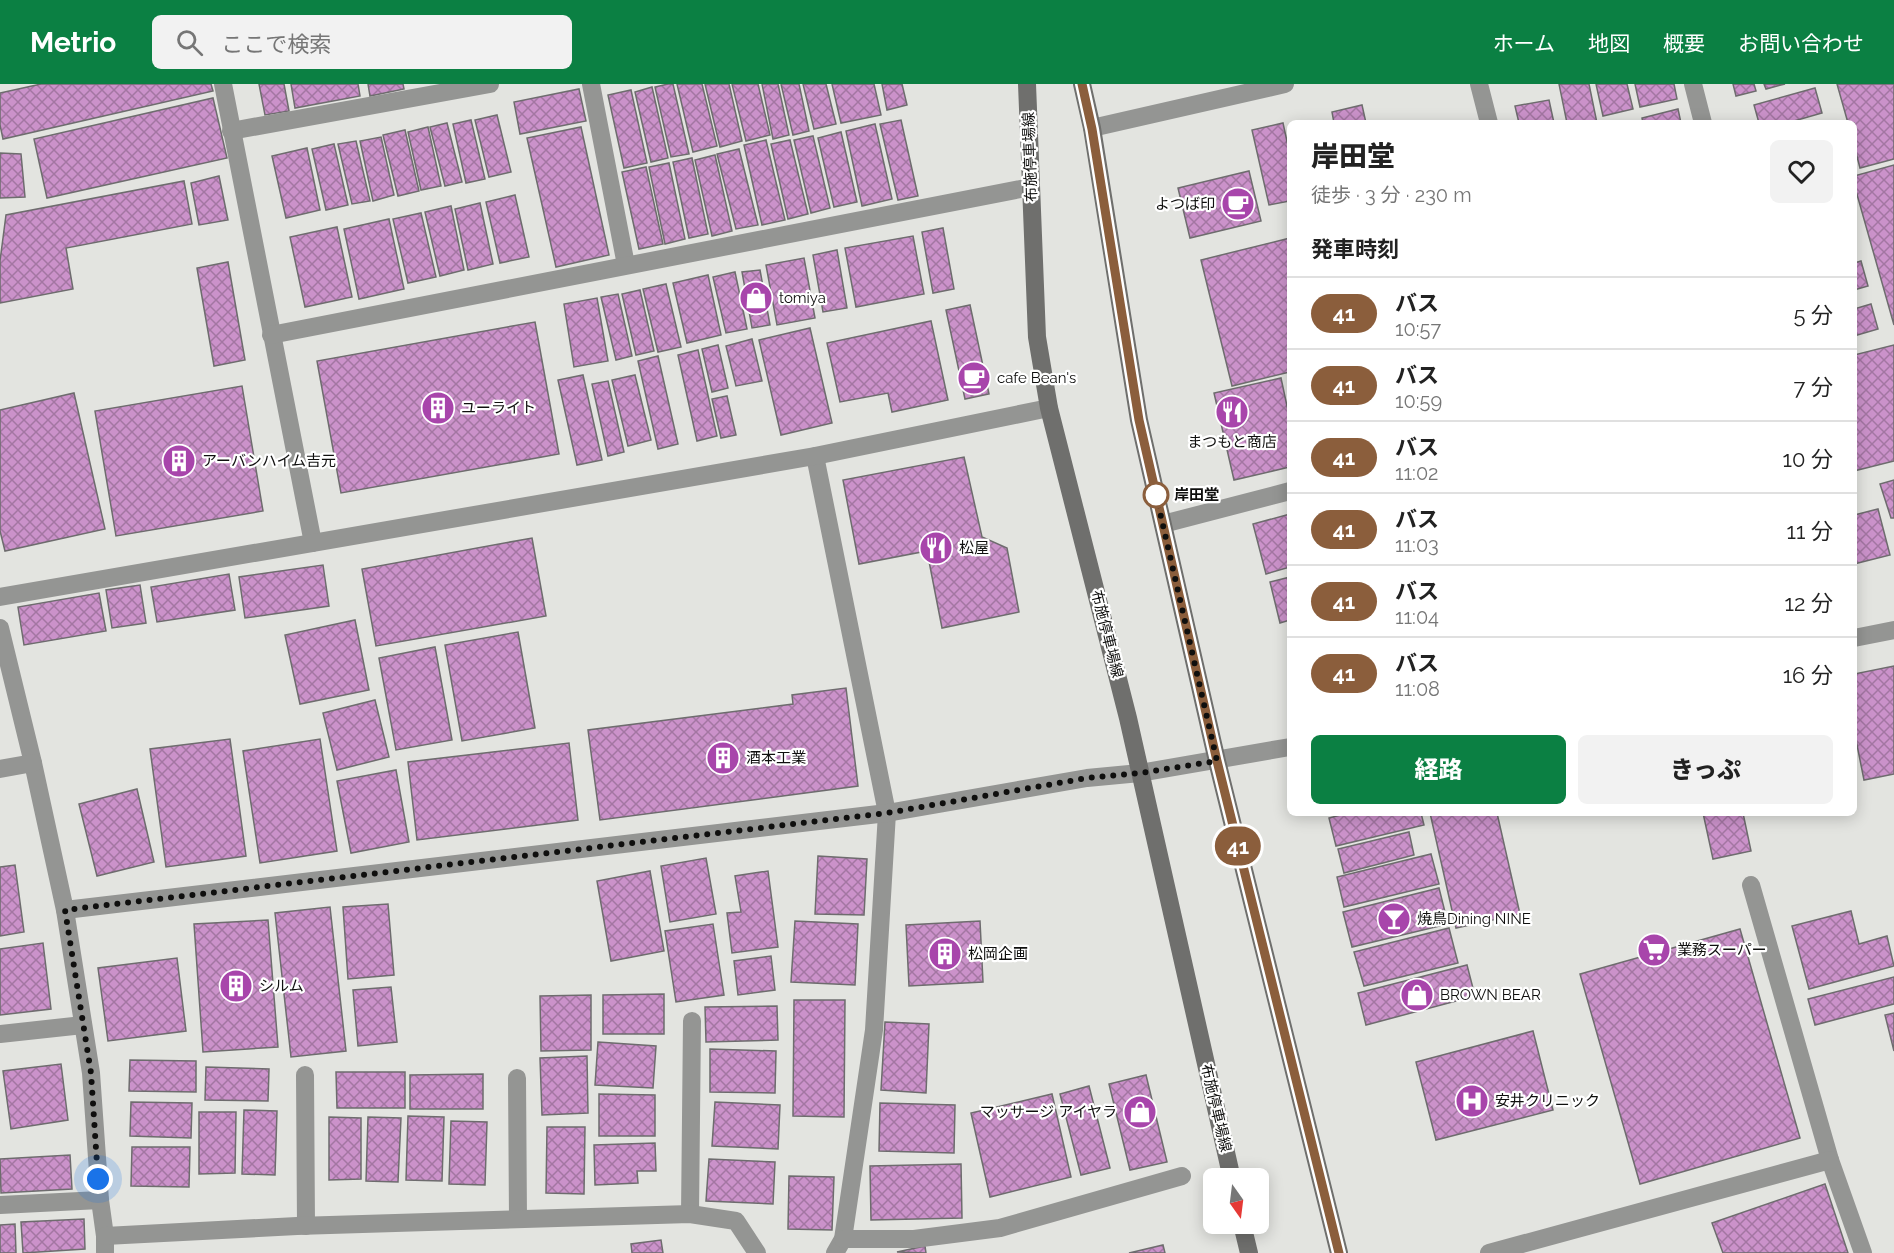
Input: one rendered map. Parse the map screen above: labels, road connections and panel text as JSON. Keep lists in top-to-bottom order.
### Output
{
  "streets": {
    "main road": ["布施停車場線"]
  },
  "places": {
    "cafe": ["よつば印", "cafe Bean's"],
    "shop": ["tomiya", "BROWN BEAR", "マッサージ アイヤラ"],
    "building": [
      "ユーライト",
      "アーバンハイム吉元",
      "酒本工業",
      "松岡企画",
      "シルム"
    ],
    "restaurant": ["まつもと商店", "松屋"],
    "other": ["岸田堂"],
    "bar": ["焼鳥Dining NINE"],
    "supermarket": ["業務スーパー"],
    "hospital": ["安井クリニック"]
  },
  "lines": ["bus line 41"],
  "north": "bottom",
  "page": {
    "header": "Metrio",
    "search": "ここで検索",
    "nav": [
      "ホーム",
      "地図",
      "概要",
      "お問い合わせ"
    ],
    "on_map": "41",
    "heading": [
      ["岸田堂", "徒歩 · 3 分 · 230 m"],
      "発車時刻"
    ],
    "list": [
      {
        "mark": "41",
        "name": "バス",
        "note": "10:57",
        "value": "5 分"
      },
      {
        "mark": "41",
        "name": "バス",
        "note": "10:59",
        "value": "7 分"
      },
      {
        "mark": "41",
        "name": "バス",
        "note": "11:02",
        "value": "10 分"
      },
      {
        "mark": "41",
        "name": "バス",
        "note": "11:03",
        "value": "11 分"
      },
      {
        "mark": "41",
        "name": "バス",
        "note": "11:04",
        "value": "12 分"
      },
      {
        "mark": "41",
        "name": "バス",
        "note": "11:08",
        "value": "16 分"
      }
    ],
    "buttons": ["経路", "きっぷ"]
  }
}
